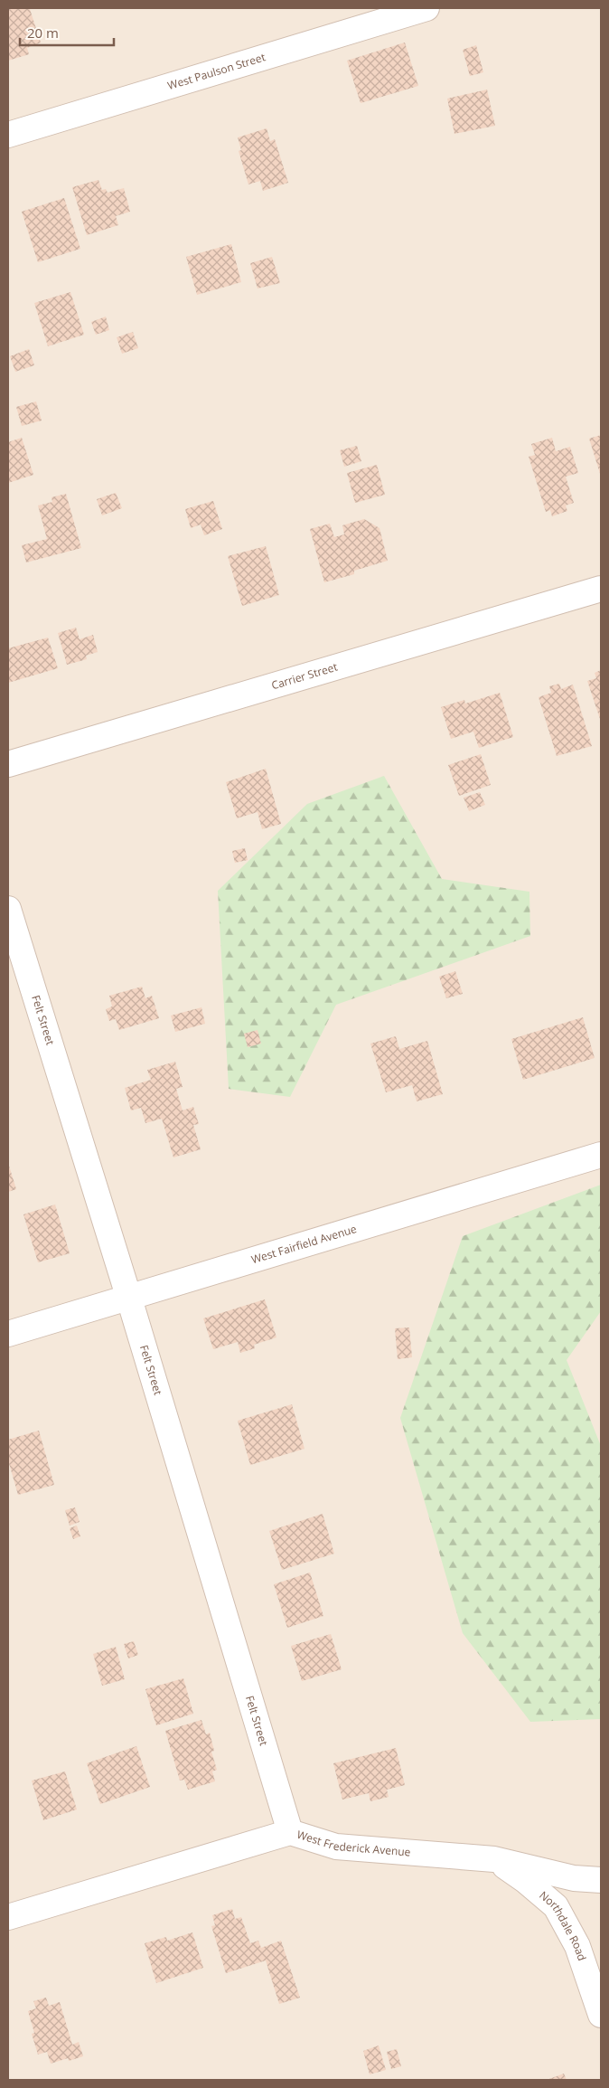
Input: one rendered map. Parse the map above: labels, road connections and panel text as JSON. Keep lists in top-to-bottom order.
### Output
{
  "streets": {
    "street": [
      "West Paulson Street",
      "Carrier Street",
      "Felt Street",
      "West Fairfield Avenue",
      "West Frederick Avenue",
      "Northdale Road"
    ]
  },
  "crossings": [
    ["Felt Street", "West Fairfield Avenue"],
    ["Felt Street", "West Frederick Avenue"],
    ["West Frederick Avenue", "Northdale Road"]
  ],
  "scale_bar": "20 m"
}
